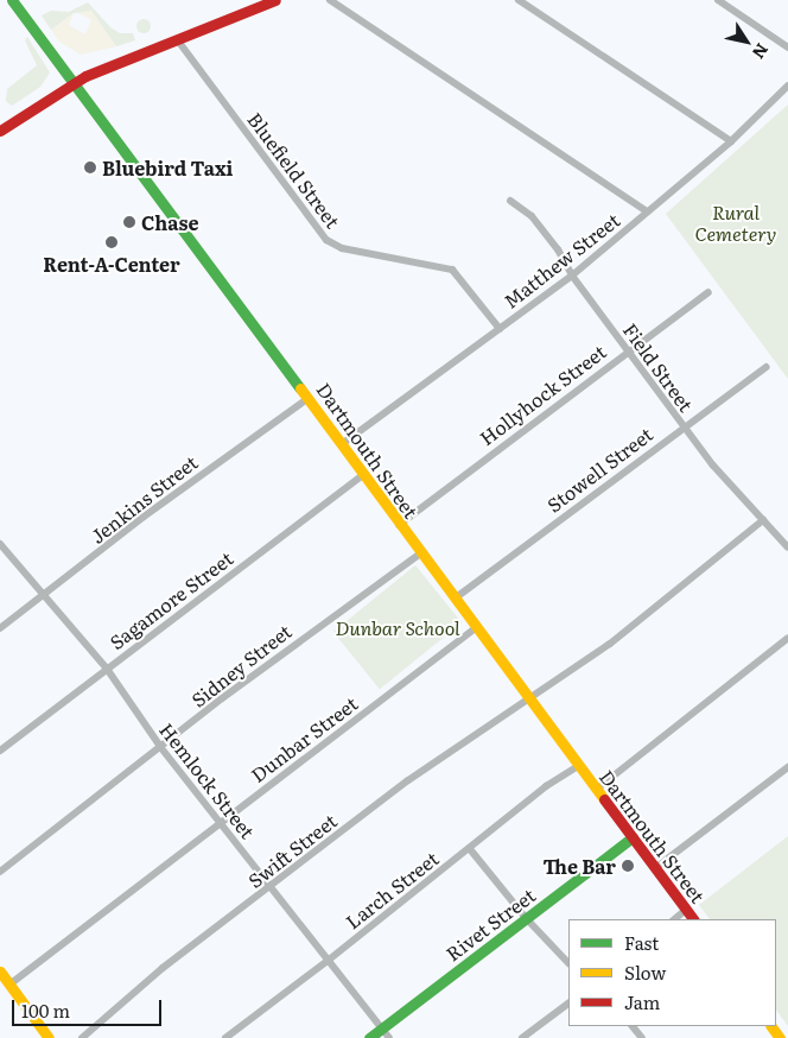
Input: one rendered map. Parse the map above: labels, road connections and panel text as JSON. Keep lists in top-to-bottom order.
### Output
{
  "streets": {
    "main road": ["Dartmouth Street", "Rivet Street"],
    "street": [
      "Bluefield Street",
      "Matthew Street",
      "Field Street",
      "Hollyhock Street",
      "Stowell Street",
      "Jenkins Street",
      "Sagamore Street",
      "Sidney Street",
      "Dunbar Street",
      "Hemlock Street",
      "Swift Street",
      "Larch Street"
    ]
  },
  "crossings": [
    ["Bluefield Street", "Matthew Street"],
    ["Matthew Street", "Field Street"],
    ["Matthew Street", "Dartmouth Street"],
    ["Field Street", "Hollyhock Street"],
    ["Field Street", "Stowell Street"],
    ["Field Street", "Swift Street"],
    ["Hollyhock Street", "Dartmouth Street"],
    ["Dartmouth Street", "Stowell Street"],
    ["Dartmouth Street", "Jenkins Street"],
    ["Dartmouth Street", "Sagamore Street"],
    ["Dartmouth Street", "Sidney Street"],
    ["Dartmouth Street", "Dunbar Street"],
    ["Dartmouth Street", "Swift Street"],
    ["Dartmouth Street", "Larch Street"],
    ["Dartmouth Street", "Rivet Street"],
    ["Jenkins Street", "Hemlock Street"],
    ["Sagamore Street", "Hemlock Street"],
    ["Sidney Street", "Hemlock Street"],
    ["Dunbar Street", "Hemlock Street"],
    ["Hemlock Street", "Swift Street"],
    ["Hemlock Street", "Larch Street"],
    ["Hemlock Street", "Rivet Street"]
  ],
  "parks": ["Rural Cemetery", "Dunbar School"],
  "places": [
    "Bluebird Taxi",
    "Chase",
    "Rent-A-Center",
    "The Bar"
  ],
  "legend": ["Fast", "Slow", "Jam"],
  "scale_bar": "100 m",
  "north": "bottom right"
}
